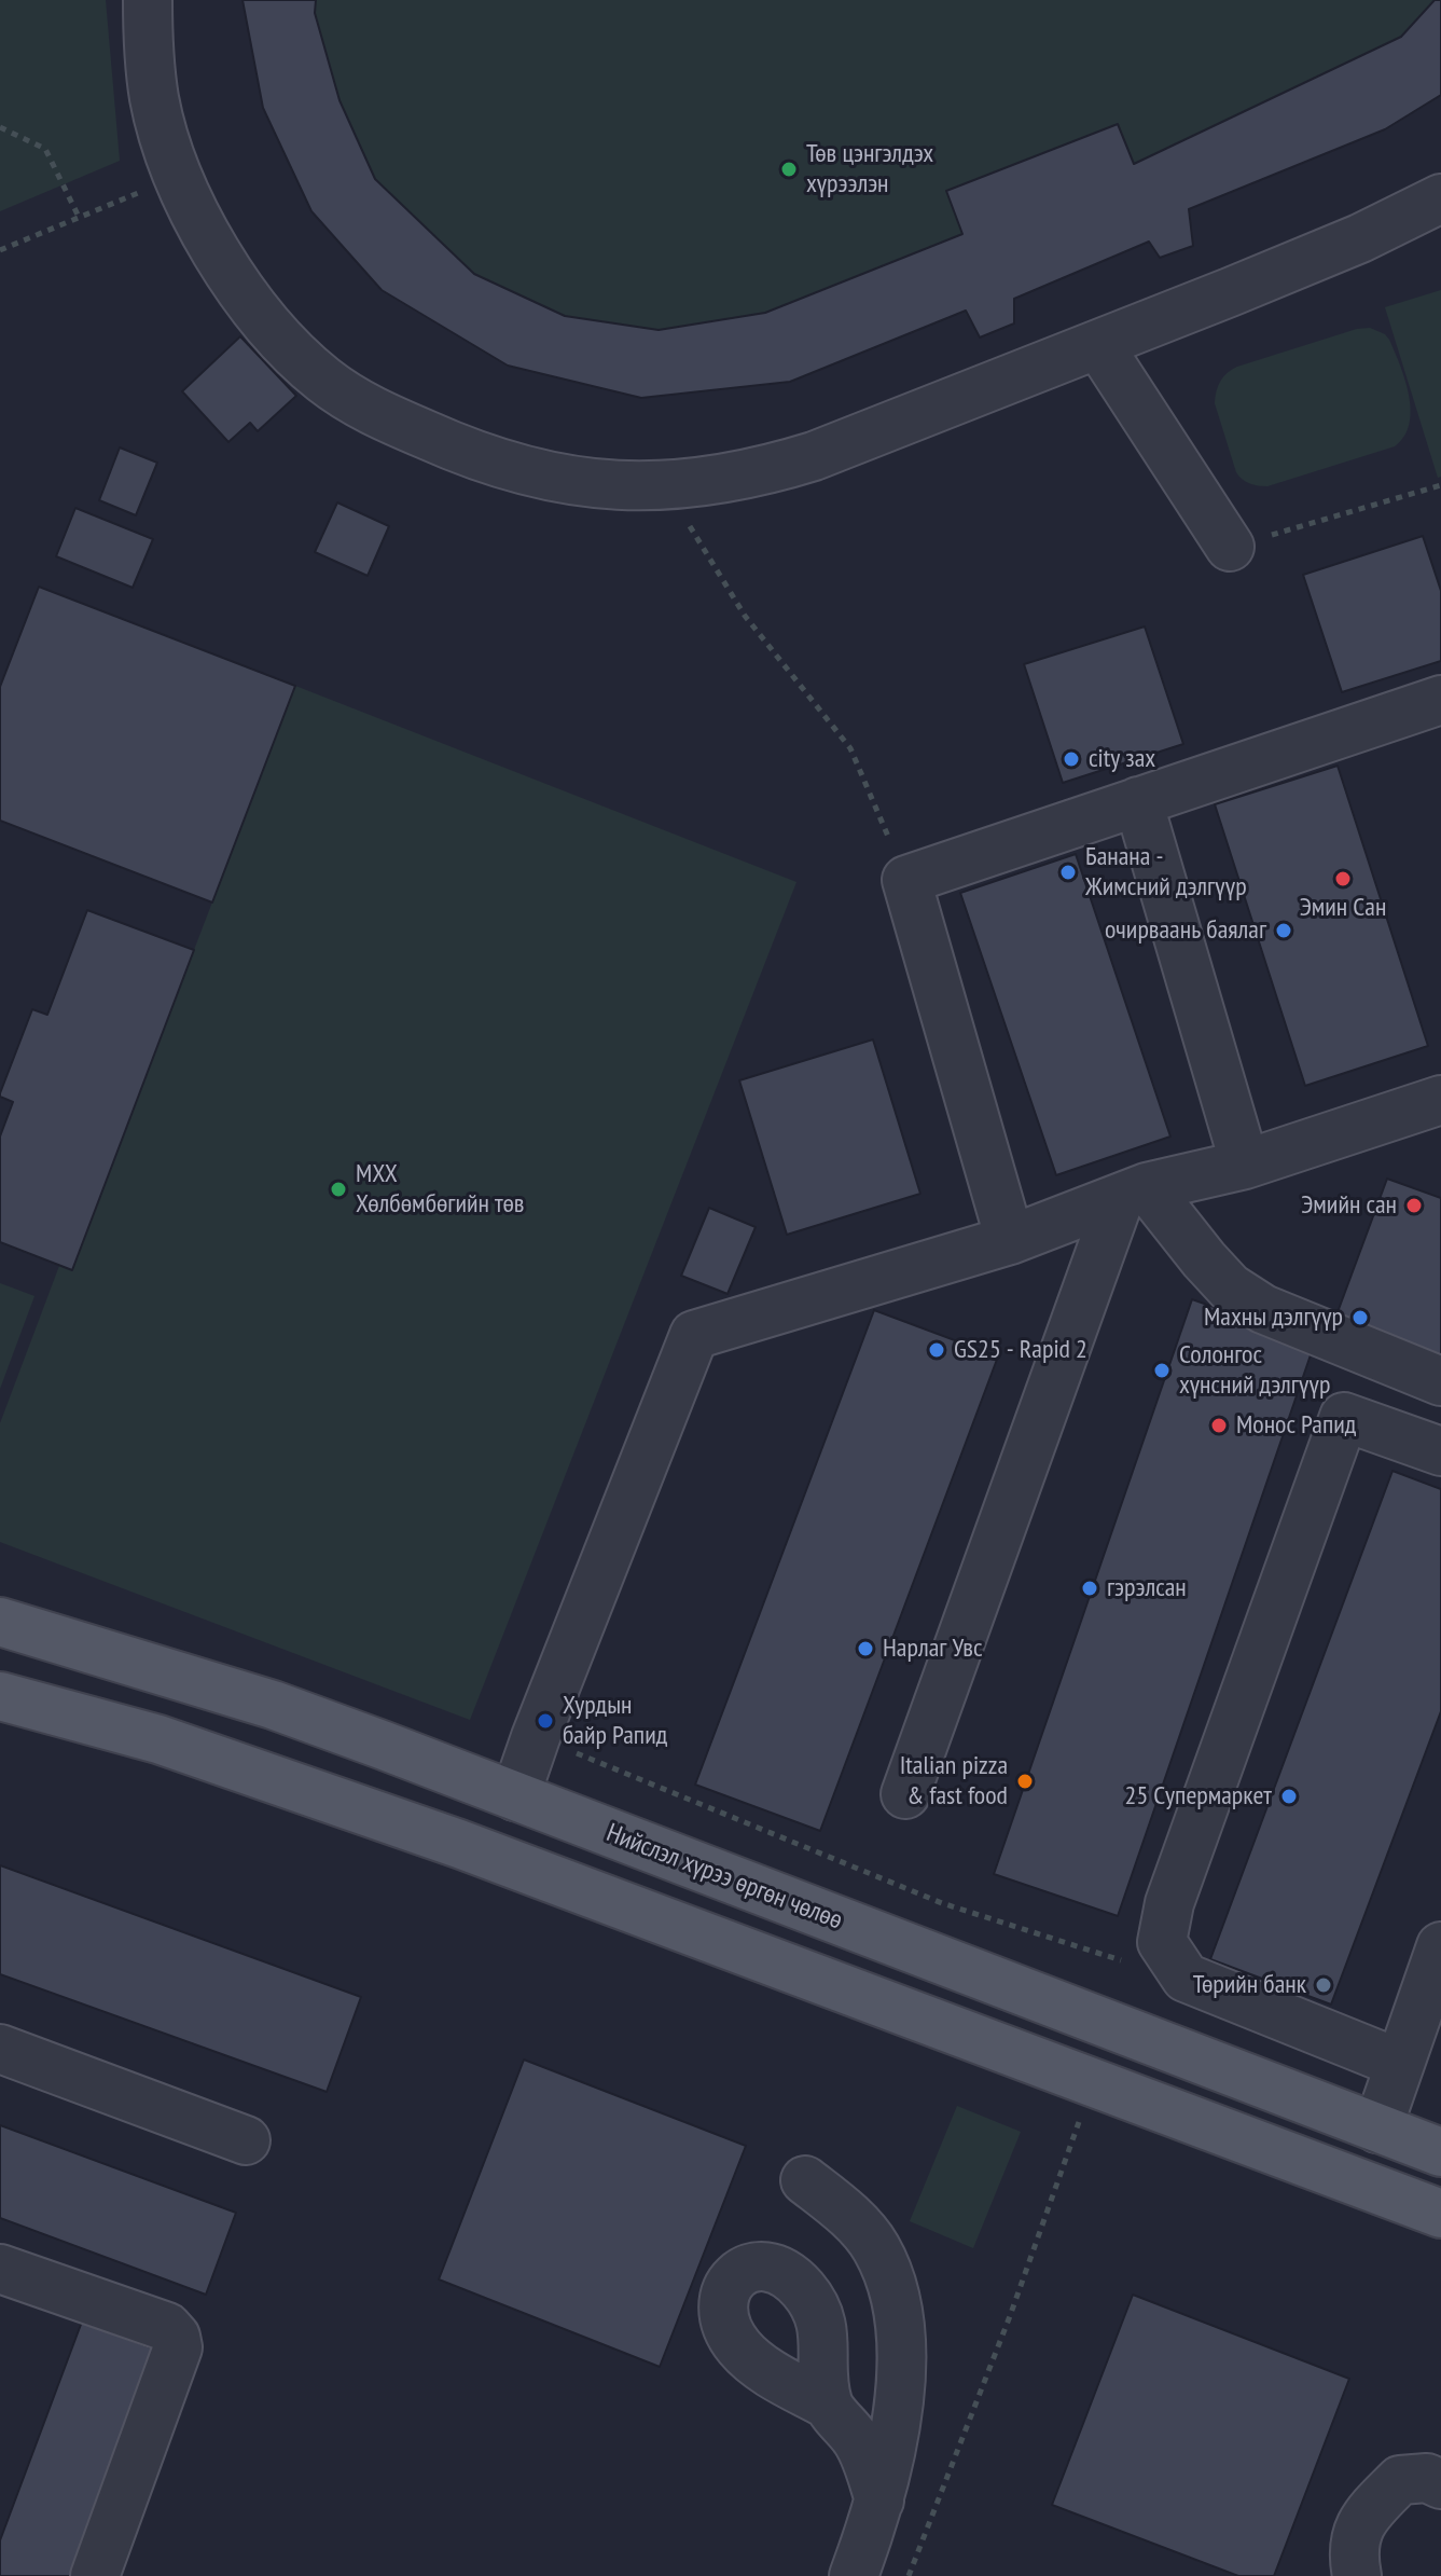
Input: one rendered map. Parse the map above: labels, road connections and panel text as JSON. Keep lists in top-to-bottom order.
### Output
{
  "streets": {
    "main road": ["Нийслэл хүрээ өргөн чөлөө"]
  },
  "places": [
    "Төв цэнгэлдэх хүрээлэн",
    "city зах",
    "Банана - Жимсний дэлгүүр",
    "Эмин Сан",
    "очирваань баялаг",
    "МХХ Хөлбөмбөгийн төв",
    "Эмийн сан",
    "Махны дэлгүүр",
    "GS25 - Rapid 2",
    "Солонгос хүнсний дэлгүүр",
    "Монос Рапид",
    "гэрэлсан",
    "Нарлаг Увс",
    "Хурдын байр Рапид",
    "Italian pizza & fast food",
    "25 Супермаркет",
    "Төрийн банк"
  ]
}
